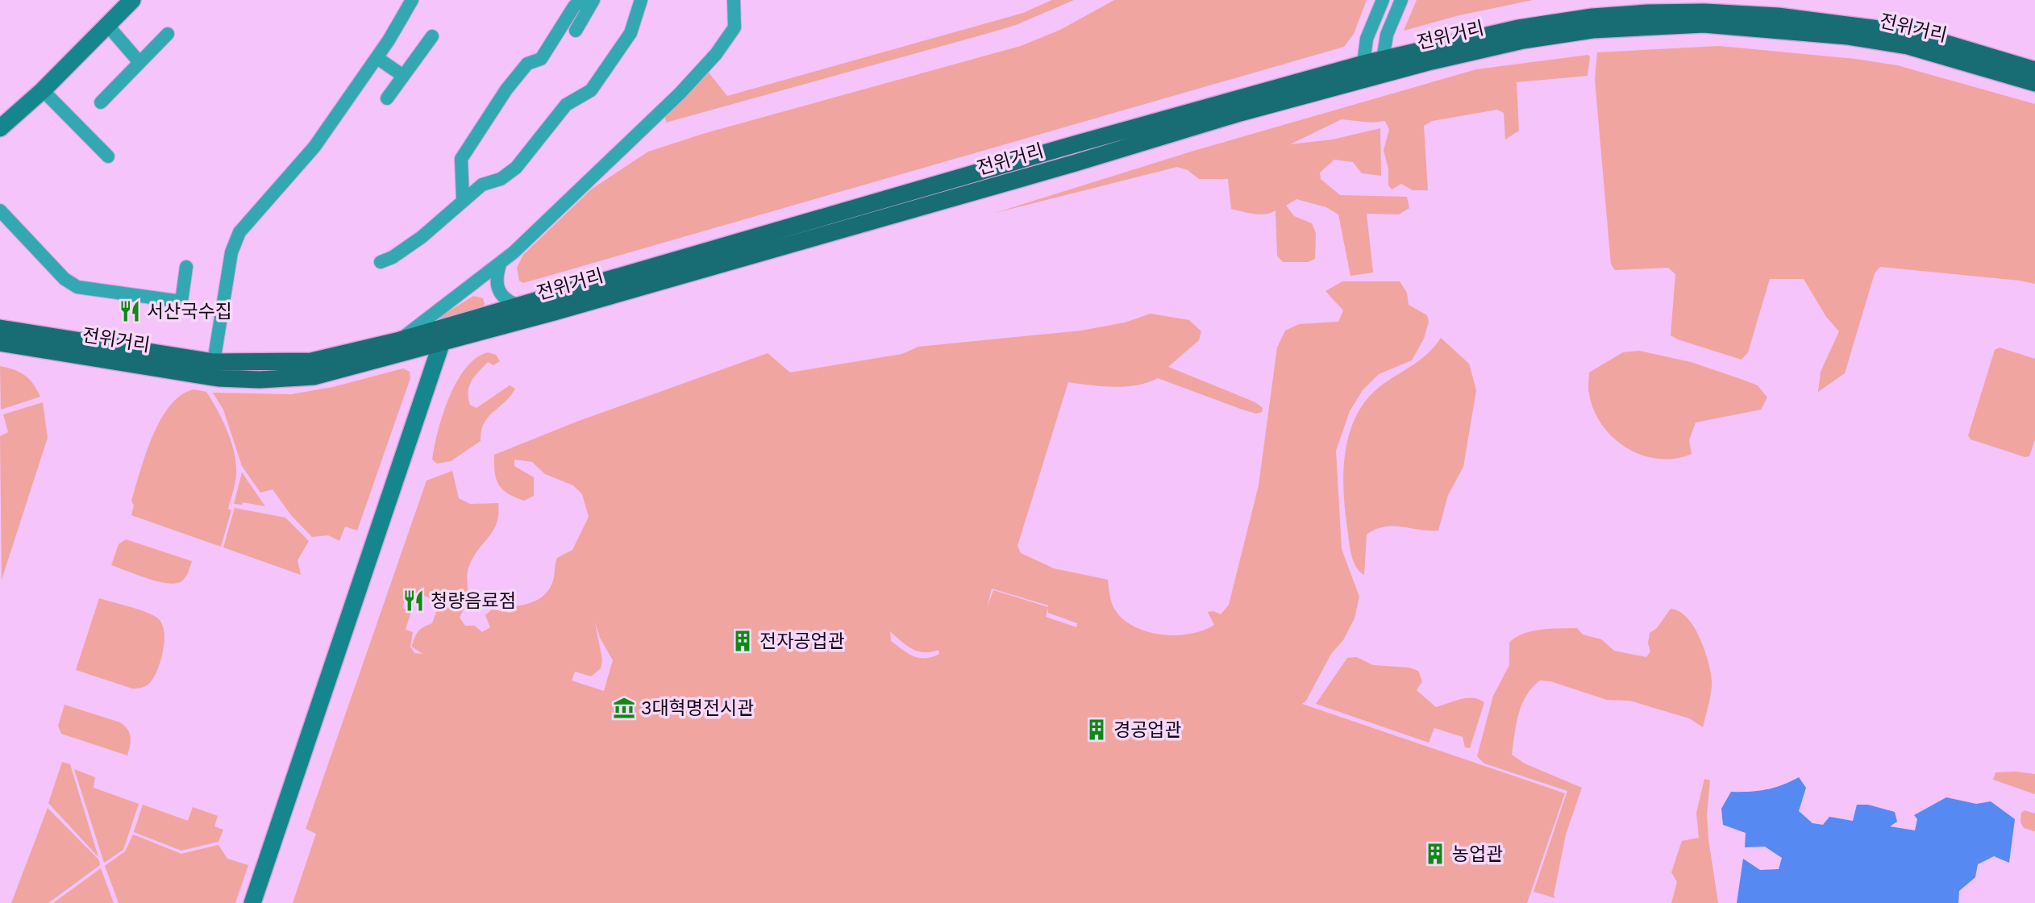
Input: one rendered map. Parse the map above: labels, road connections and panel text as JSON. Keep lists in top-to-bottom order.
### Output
{
  "streets": {
    "main road": ["전위거리"]
  },
  "places": {
    "restaurant": ["서산국수집", "청량음료점"],
    "building": ["전자공업관", "경공업관", "농업관"],
    "museum": ["3대혁명전시관"]
  }
}
